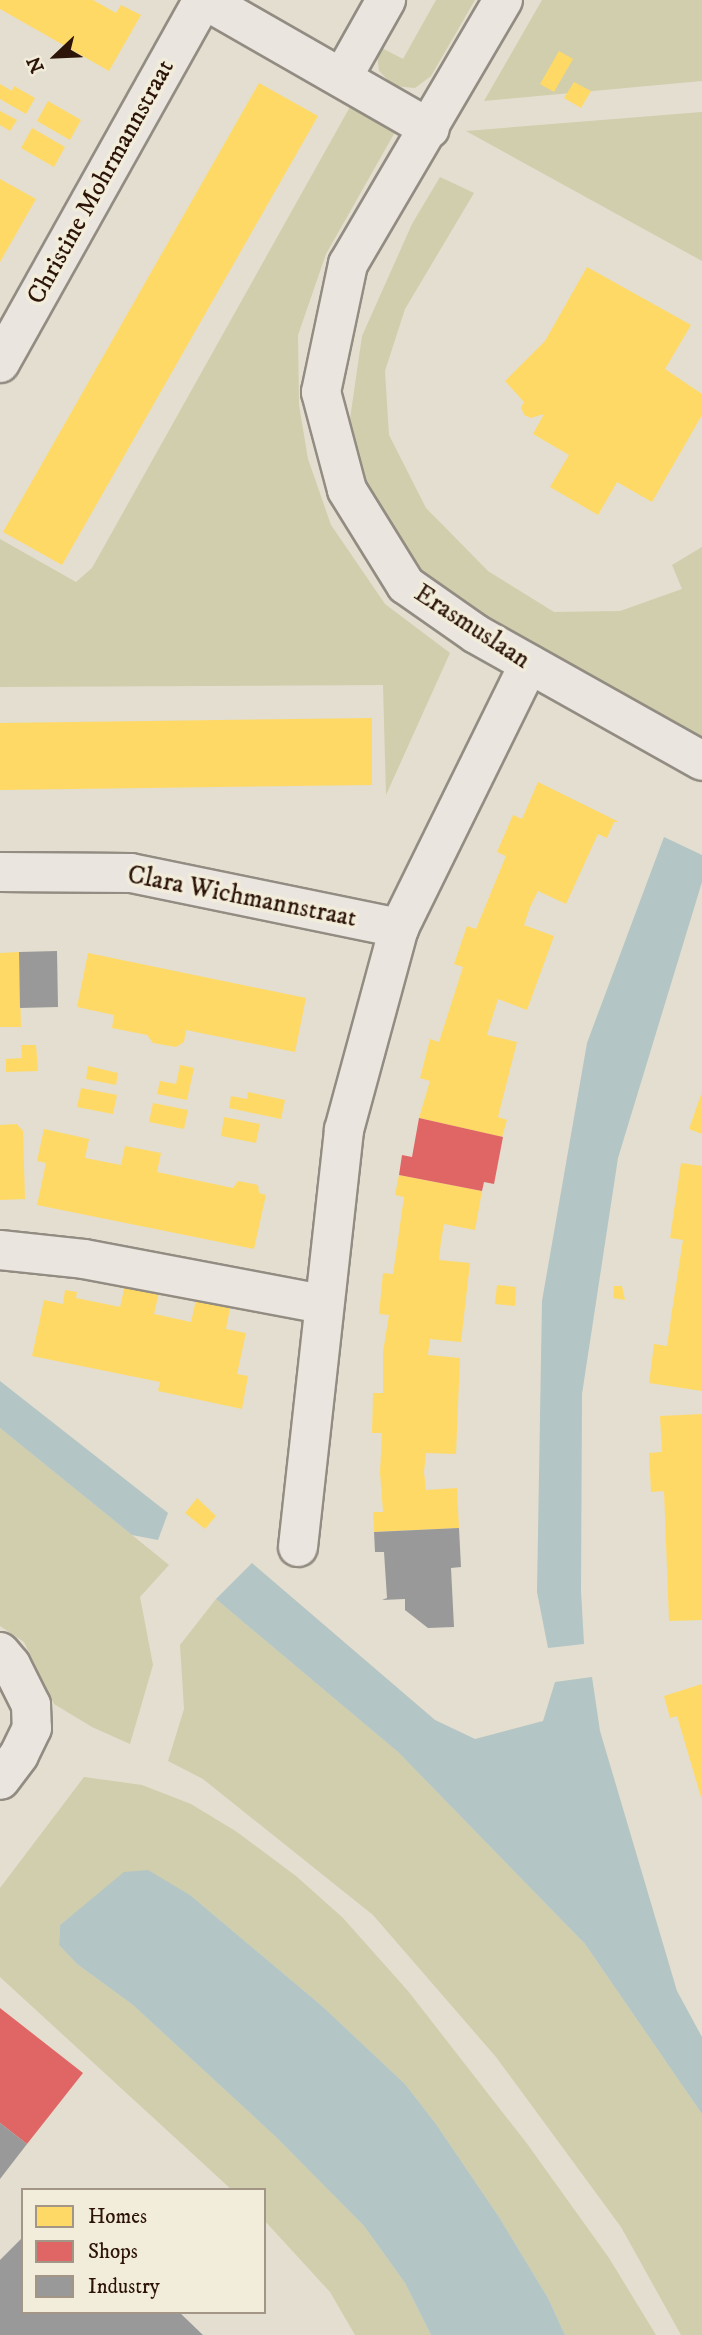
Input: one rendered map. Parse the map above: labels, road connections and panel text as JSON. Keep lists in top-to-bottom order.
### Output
{
  "streets": {
    "street": ["Christine Mohrmannstraat", "Erasmuslaan", "Clara Wichmannstraat"]
  },
  "crossings": [
    ["Christine Mohrmannstraat", "Erasmuslaan"]
  ],
  "legend": ["Homes", "Shops", "Industry"],
  "north": "bottom left"
}
